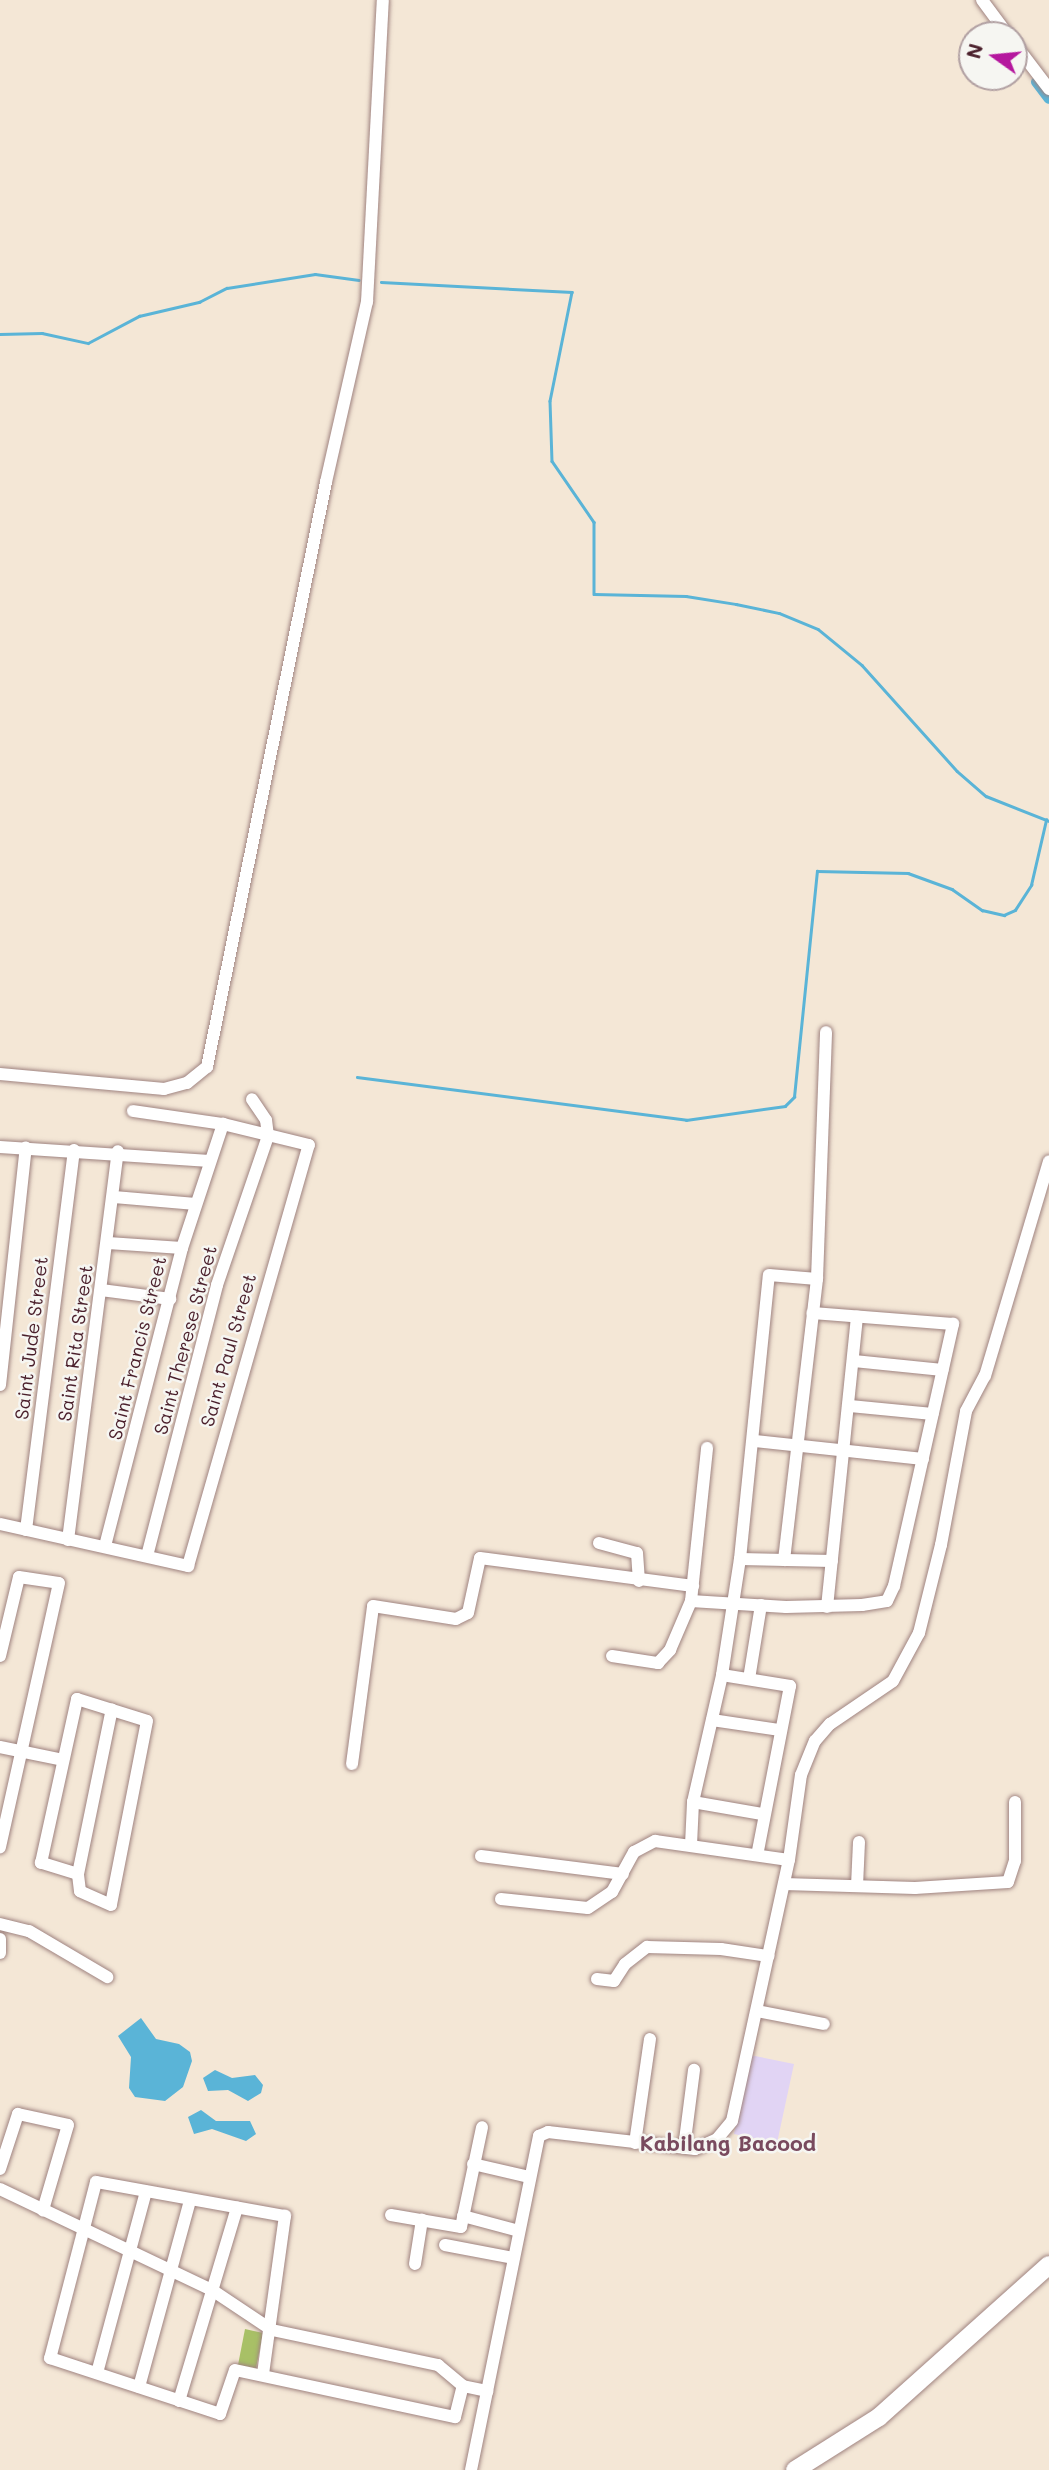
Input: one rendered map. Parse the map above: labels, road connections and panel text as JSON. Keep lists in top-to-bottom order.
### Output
{
  "streets": {
    "street": [
      "Saint Jude Street",
      "Saint Therese Street",
      "Saint Rita Street",
      "Saint Francis Street",
      "Saint Paul Street"
    ]
  },
  "crossings": [
    ["Saint Therese Street", "Saint Paul Street"]
  ],
  "districts": ["Kabilang Bacood"],
  "north": "left"
}
